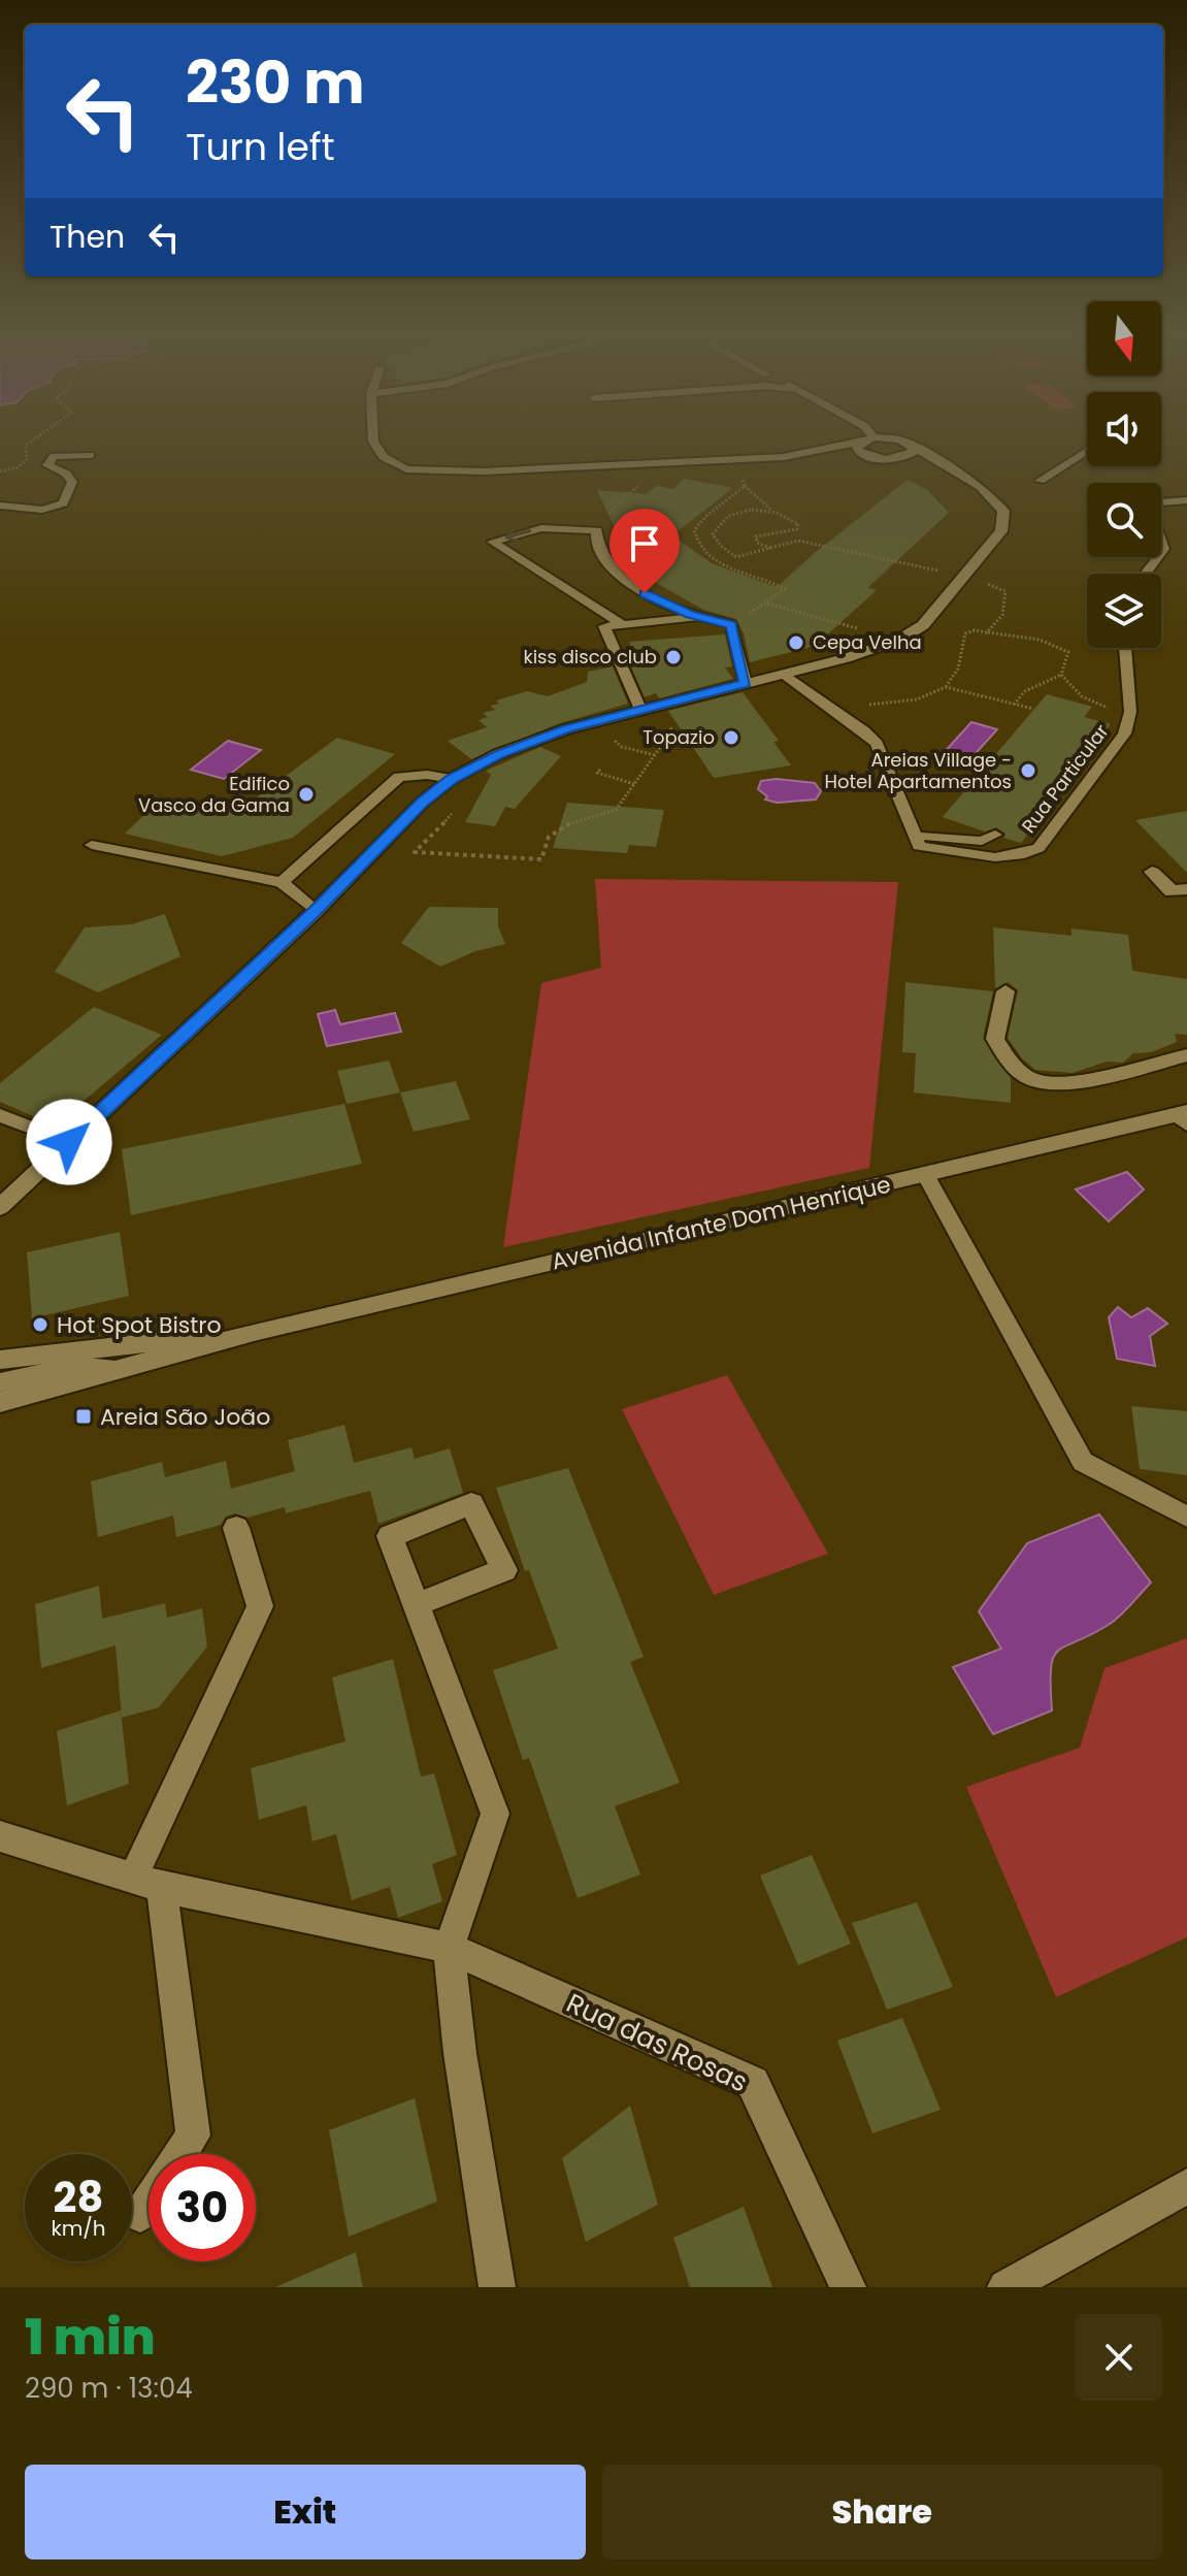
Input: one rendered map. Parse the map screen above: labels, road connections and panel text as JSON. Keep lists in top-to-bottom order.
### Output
{
  "streets": {
    "street": ["Avenida Infante Dom Henrique", "Rua das Rosas"],
    "lane": ["Rua Particular"]
  },
  "places": {
    "other": [
      "Cepa Velha",
      "kiss disco club",
      "Topazio",
      "Areias Village - Hotel Apartamentos",
      "Edifico Vasco da Gama",
      "Hot Spot Bistro"
    ],
    "transit": ["Areia São João"]
  },
  "north": "bottom",
  "page": {
    "turn": ["230 m", "Turn left"],
    "then": "Then",
    "speed": "28 km/h",
    "limit": "30",
    "heading": ["1 min", "290 m · 13:04"],
    "buttons": ["Exit", "Share"]
  }
}
